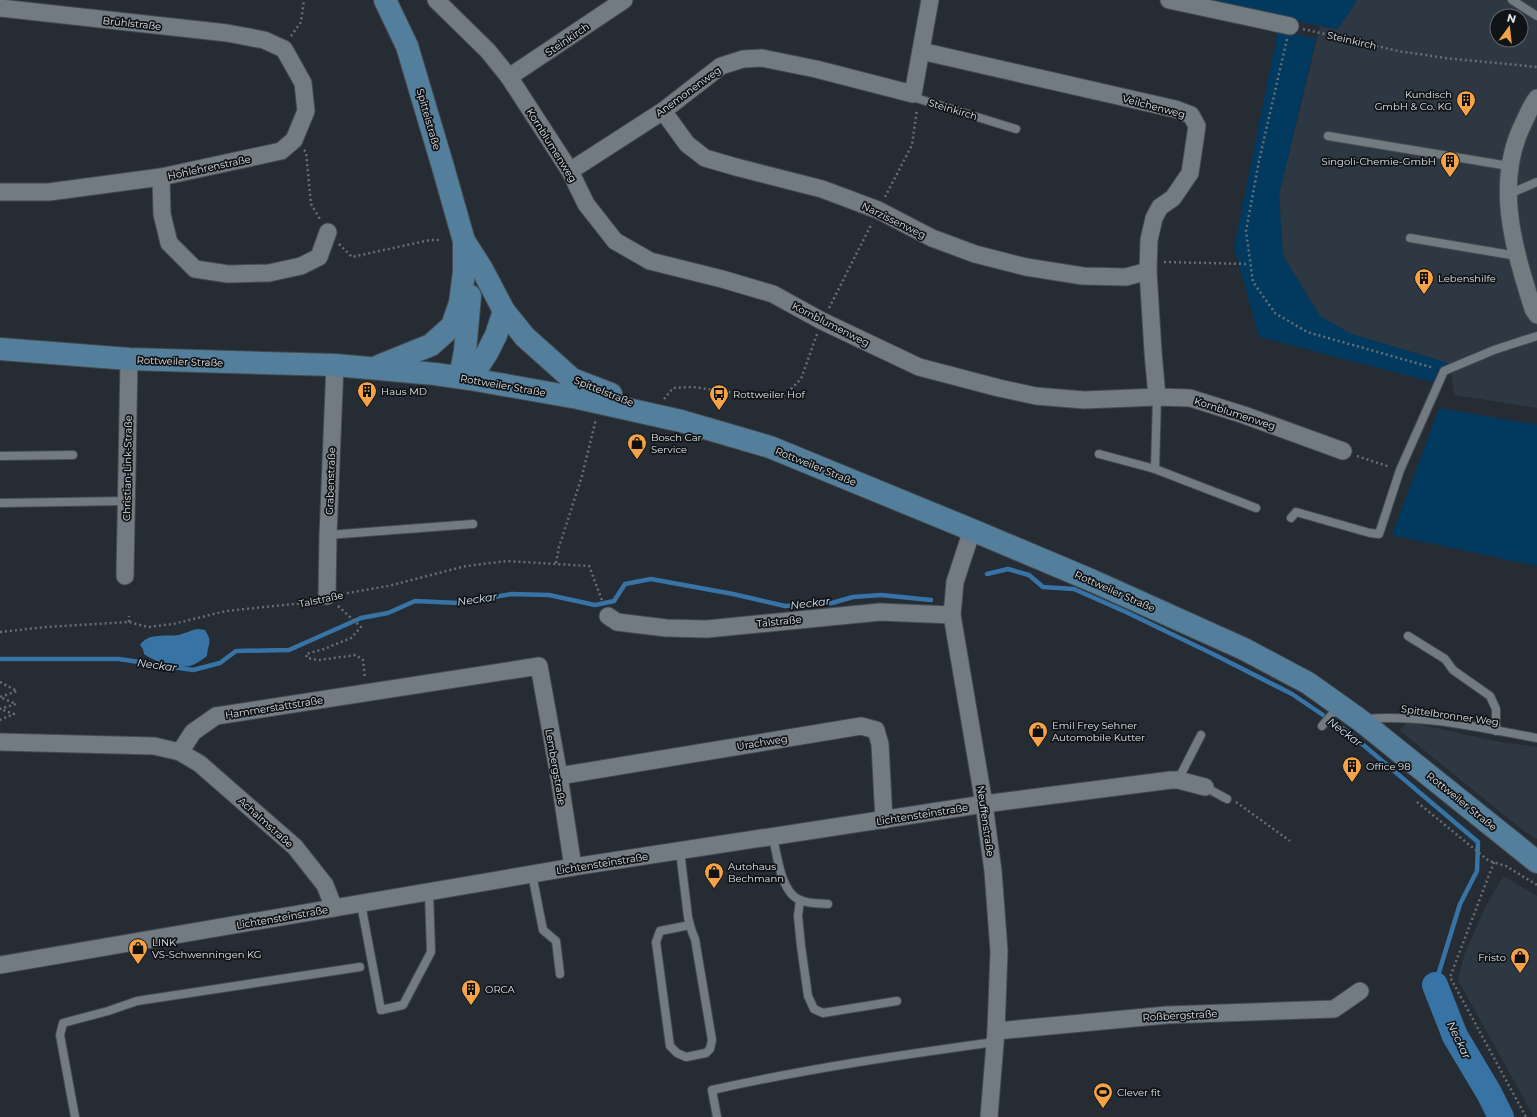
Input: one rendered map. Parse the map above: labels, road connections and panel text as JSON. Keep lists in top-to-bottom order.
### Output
{
  "streets": {
    "main road": ["Spittelstraße", "Rottweiler Straße"],
    "street": [
      "Brühlstraße",
      "Steinkirch",
      "Anemonenweg",
      "Veilchenweg",
      "Kornblumenweg",
      "Hohlehrenstraße",
      "Narzissenweg",
      "Christian-Link-Straße",
      "Grabenstraße",
      "Talstraße",
      "Hammerstattstraße",
      "Urachweg",
      "Lembergstraße",
      "Lichtensteinstraße",
      "Neuffenstraße",
      "Achalmstraße",
      "Roßbergstraße"
    ],
    "lane": ["Spittelbronner Weg"]
  },
  "crossings": [
    ["Steinkirch", "Anemonenweg"],
    ["Steinkirch", "Kornblumenweg"],
    ["Anemonenweg", "Kornblumenweg"],
    ["Anemonenweg", "Narzissenweg"],
    ["Veilchenweg", "Kornblumenweg"],
    ["Veilchenweg", "Narzissenweg"],
    ["Spittelstraße", "Rottweiler Straße"],
    ["Rottweiler Straße", "Christian-Link-Straße"],
    ["Rottweiler Straße", "Grabenstraße"],
    ["Rottweiler Straße", "Spittelbronner Weg"],
    ["Rottweiler Straße", "Neuffenstraße"],
    ["Grabenstraße", "Talstraße"],
    ["Talstraße", "Neuffenstraße"],
    ["Hammerstattstraße", "Lembergstraße"],
    ["Hammerstattstraße", "Achalmstraße"],
    ["Urachweg", "Lembergstraße"],
    ["Urachweg", "Lichtensteinstraße"],
    ["Lembergstraße", "Lichtensteinstraße"],
    ["Lichtensteinstraße", "Neuffenstraße"],
    ["Lichtensteinstraße", "Achalmstraße"],
    ["Neuffenstraße", "Roßbergstraße"]
  ],
  "water": ["Neckar"],
  "places": {
    "building": [
      "Kundisch GmbH & Co. KG",
      "Singoli-Chemie-GmbH",
      "Lebenshilfe",
      "Haus MD",
      "Office 98",
      "ORCA"
    ],
    "bus stop": ["Rottweiler Hof"],
    "shop": [
      "Bosch Car Service",
      "Emil Frey Sehner Automobile Kutter",
      "Autohaus Bechmann",
      "LINK VS-Schwenningen KG",
      "Fristo"
    ],
    "sports": ["Clever fit"]
  },
  "north": "top"
}
